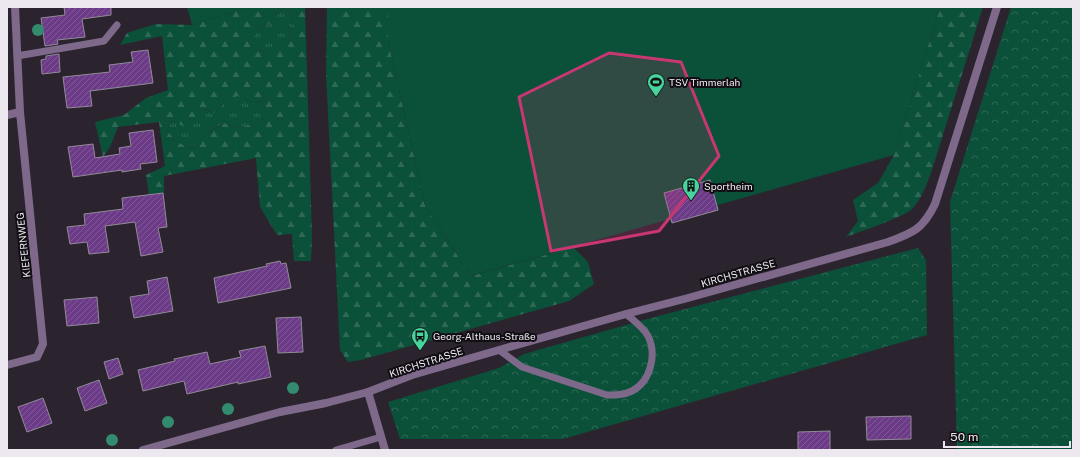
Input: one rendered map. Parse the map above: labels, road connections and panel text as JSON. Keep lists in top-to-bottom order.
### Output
{
  "streets": {
    "street": ["KIEFERNWEG", "KIRCHSTRASSE"]
  },
  "places": {
    "sports": ["TSV Timmerlah"],
    "building": ["Sportheim"],
    "bus stop": ["Georg-Althaus-Straße"]
  },
  "scale_bar": "50 m"
}
